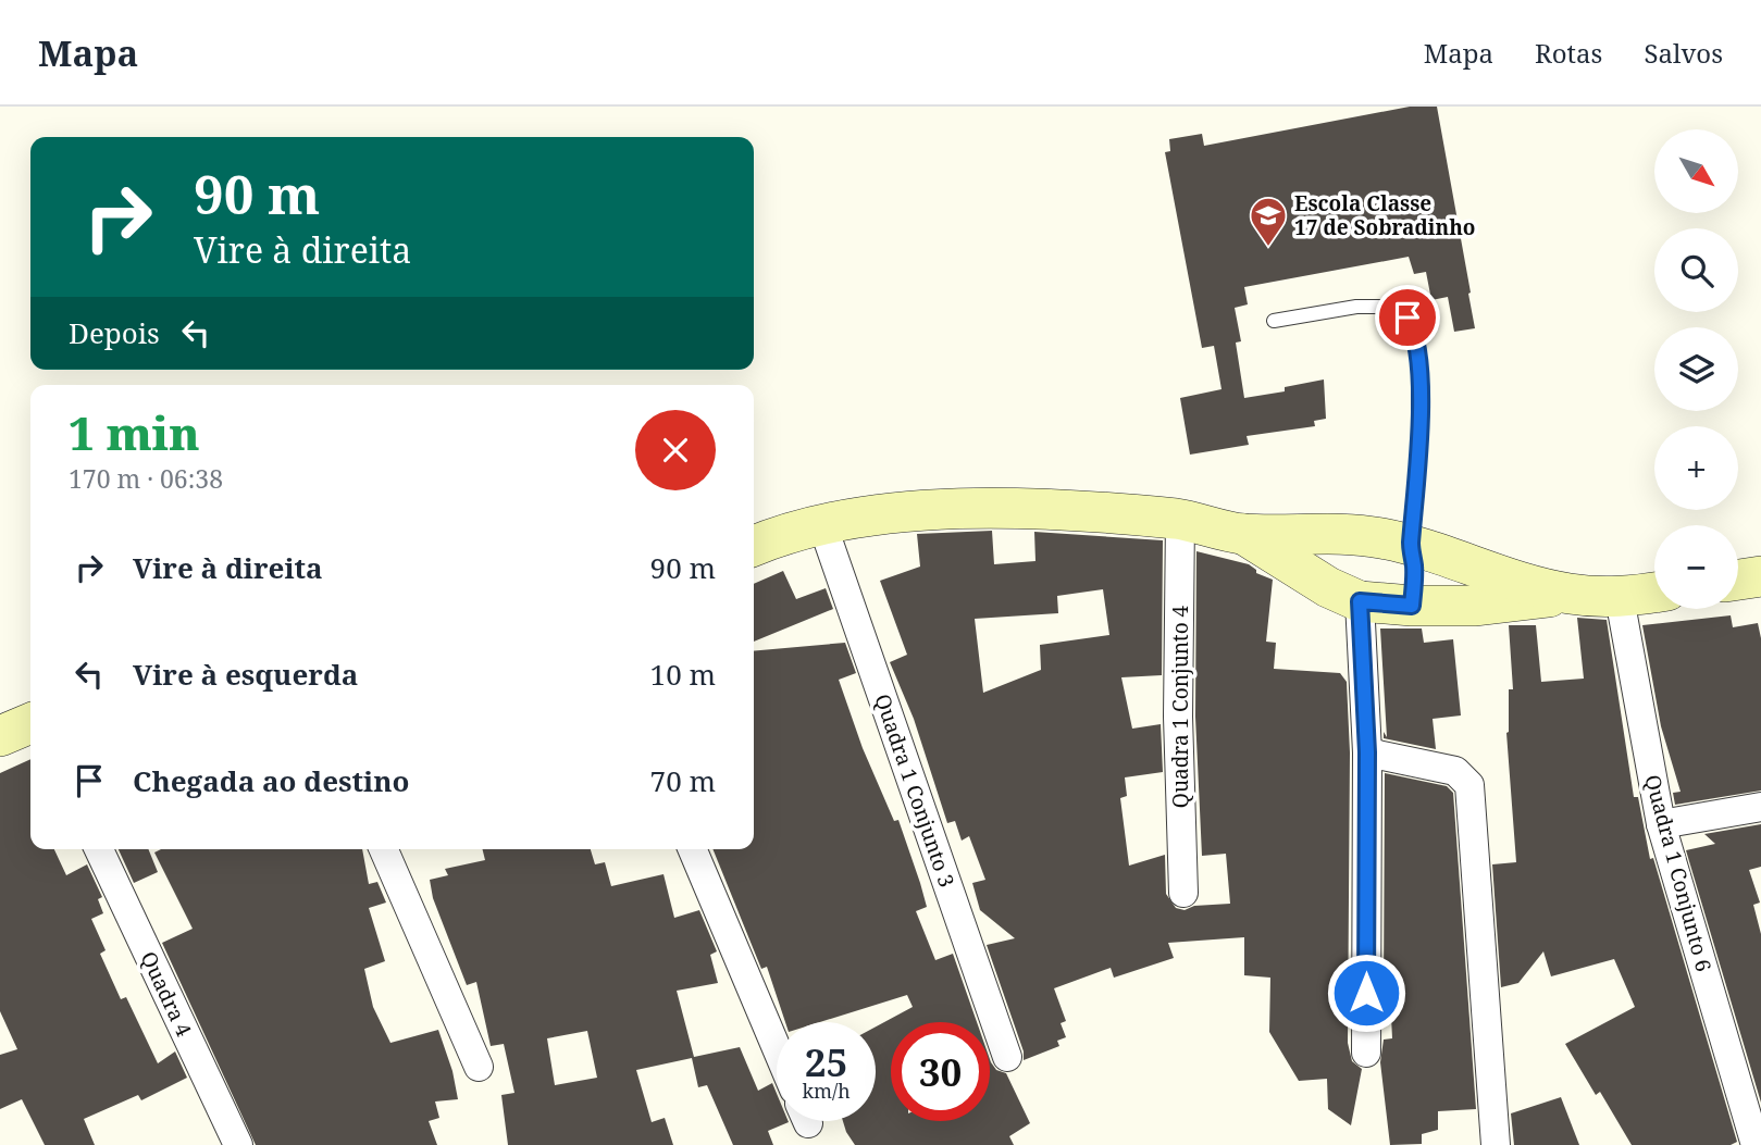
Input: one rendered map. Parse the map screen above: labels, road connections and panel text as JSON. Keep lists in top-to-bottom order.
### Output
{
  "streets": {
    "street": [
      "Quadra 1 Conjunto 4",
      "Quadra 1 Conjunto 3",
      "Quadra 1 Conjunto 6",
      "Quadra 4"
    ]
  },
  "places": {
    "school or university": ["Escola Classe 17 de Sobradinho"]
  },
  "north": "bottom right",
  "page": {
    "header": "Mapa",
    "nav": ["Mapa", "Rotas", "Salvos"],
    "map_buttons": ["+", "−"],
    "turn": ["90 m", "Vire à direita"],
    "then": "Depois",
    "heading": ["1 min", "170 m · 06:38"],
    "list": [
      {
        "name": "Vire à direita",
        "value": "90 m"
      },
      {
        "name": "Vire à esquerda",
        "value": "10 m"
      },
      {
        "name": "Chegada ao destino",
        "value": "70 m"
      }
    ],
    "speed": "25 km/h",
    "limit": "30"
  }
}
